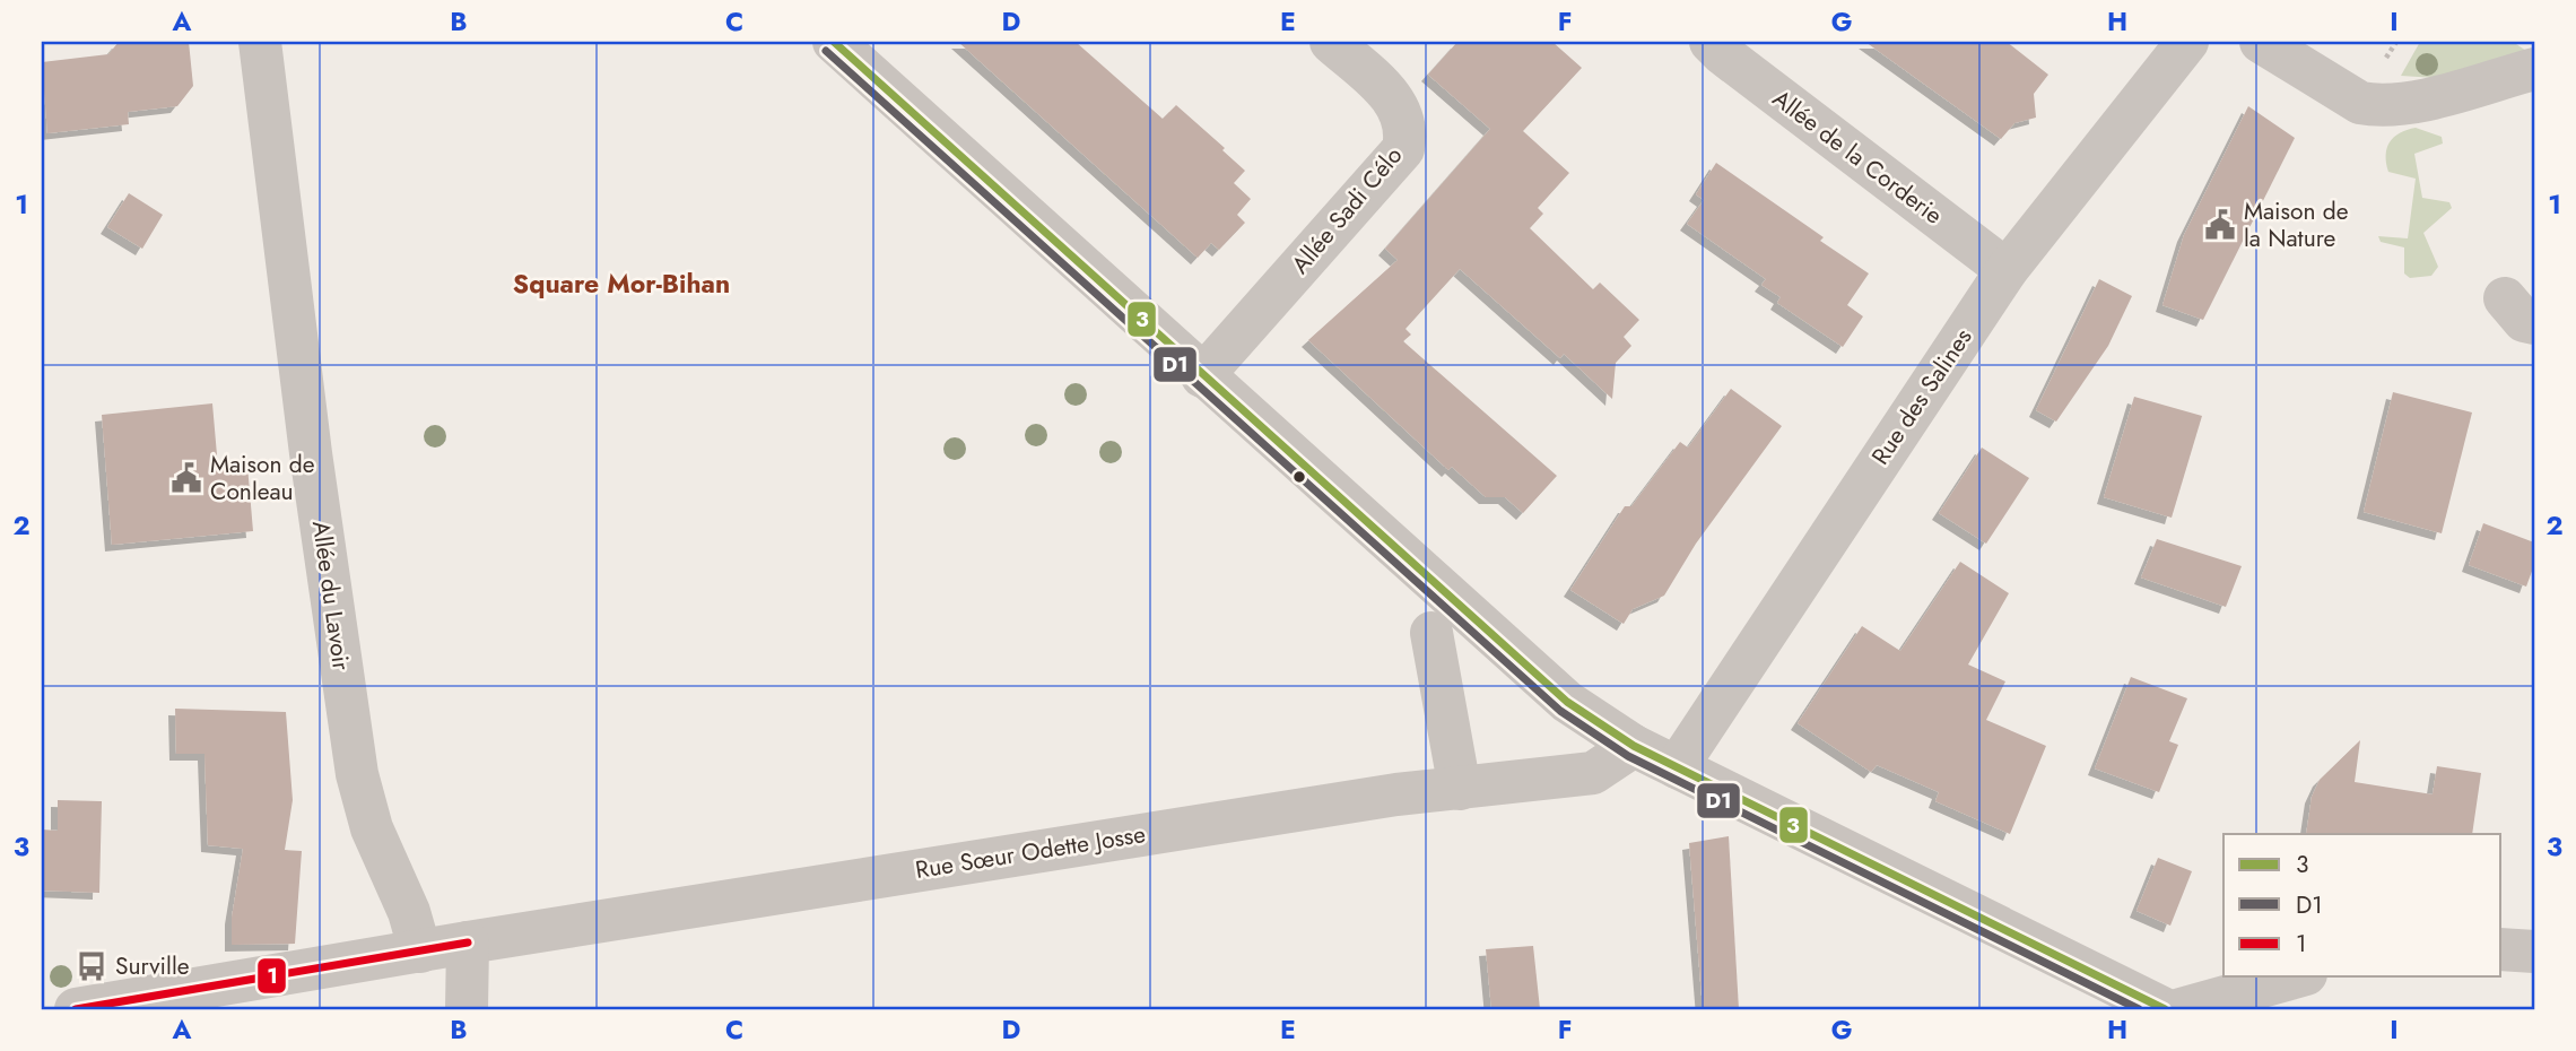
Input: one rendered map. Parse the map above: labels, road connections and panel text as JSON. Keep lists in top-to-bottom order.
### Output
{
  "streets": {
    "street": [
      "Allée de la Corderie",
      "Allée Sadi Célo",
      "Rue des Salines",
      "Allée du Lavoir",
      "Rue Sœur Odette Josse"
    ]
  },
  "crossings": [
    ["Allée de la Corderie", "Rue des Salines"],
    ["Allée du Lavoir", "Rue Sœur Odette Josse"]
  ],
  "districts": ["Square Mor-Bihan"],
  "places": {
    "public building": ["Maison de la Nature", "Maison de Conleau"],
    "bus stop": ["Surville"]
  },
  "lines": ["transit line 3", "transit line D1", "transit line 1"],
  "legend": ["3", "D1", "1"],
  "grid": {
    "columns": [
      "A",
      "B",
      "C",
      "D",
      "E",
      "F",
      "G",
      "H",
      "I"
    ],
    "rows": ["1", "2", "3"]
  }
}
